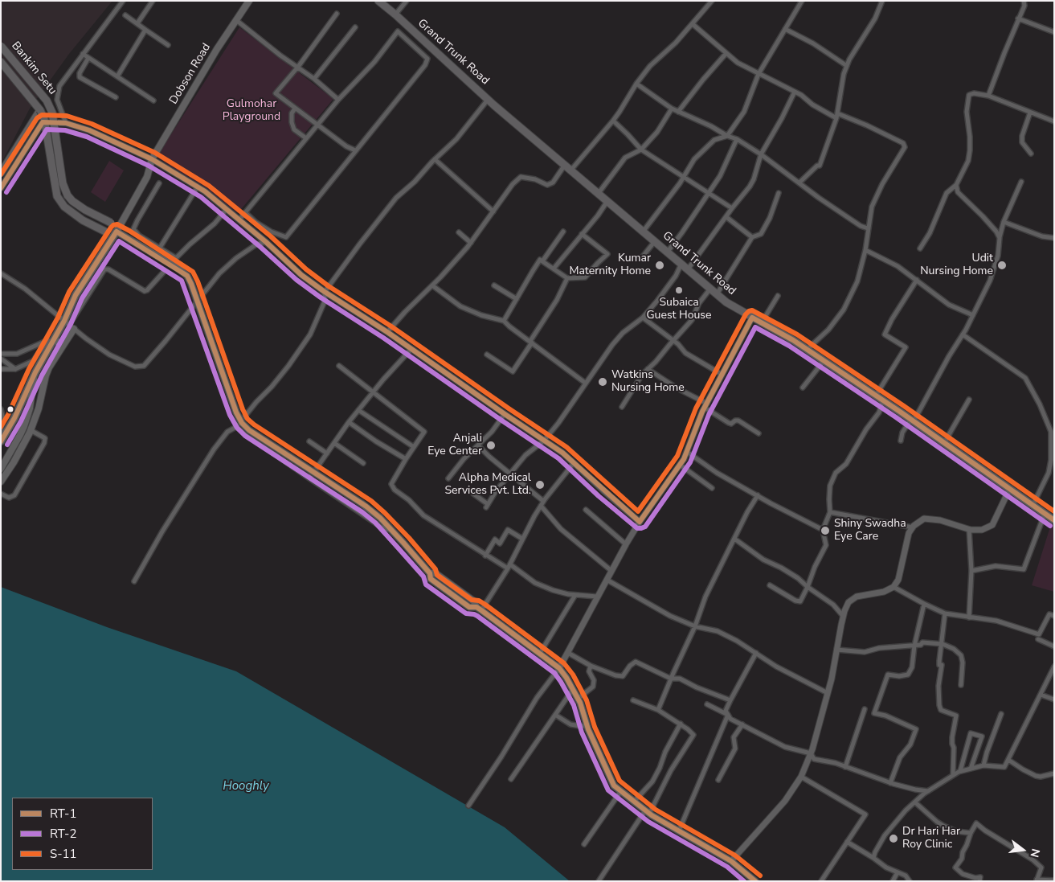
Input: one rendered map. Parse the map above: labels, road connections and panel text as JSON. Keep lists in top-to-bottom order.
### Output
{
  "streets": {
    "main road": ["Grand Trunk Road", "Bankim Setu", "Dobson Road"]
  },
  "crossings": [
    ["Bankim Setu", "Dobson Road"]
  ],
  "water": ["Hooghly"],
  "parks": ["Gulmohar Playground"],
  "places": [
    "Kumar Maternity Home",
    "Udit Nursing Home",
    "Subaica Guest House",
    "Watkins Nursing Home",
    "Anjali Eye Center",
    "Alpha Medical Services Pvt. Ltd.",
    "Shiny Swadha Eye Care",
    "Dr Hari Har Roy Clinic"
  ],
  "lines": ["transit line S-11", "transit line RT-1", "transit line RT-2"],
  "legend": ["RT-1", "RT-2", "S-11"],
  "north": "right"
}
